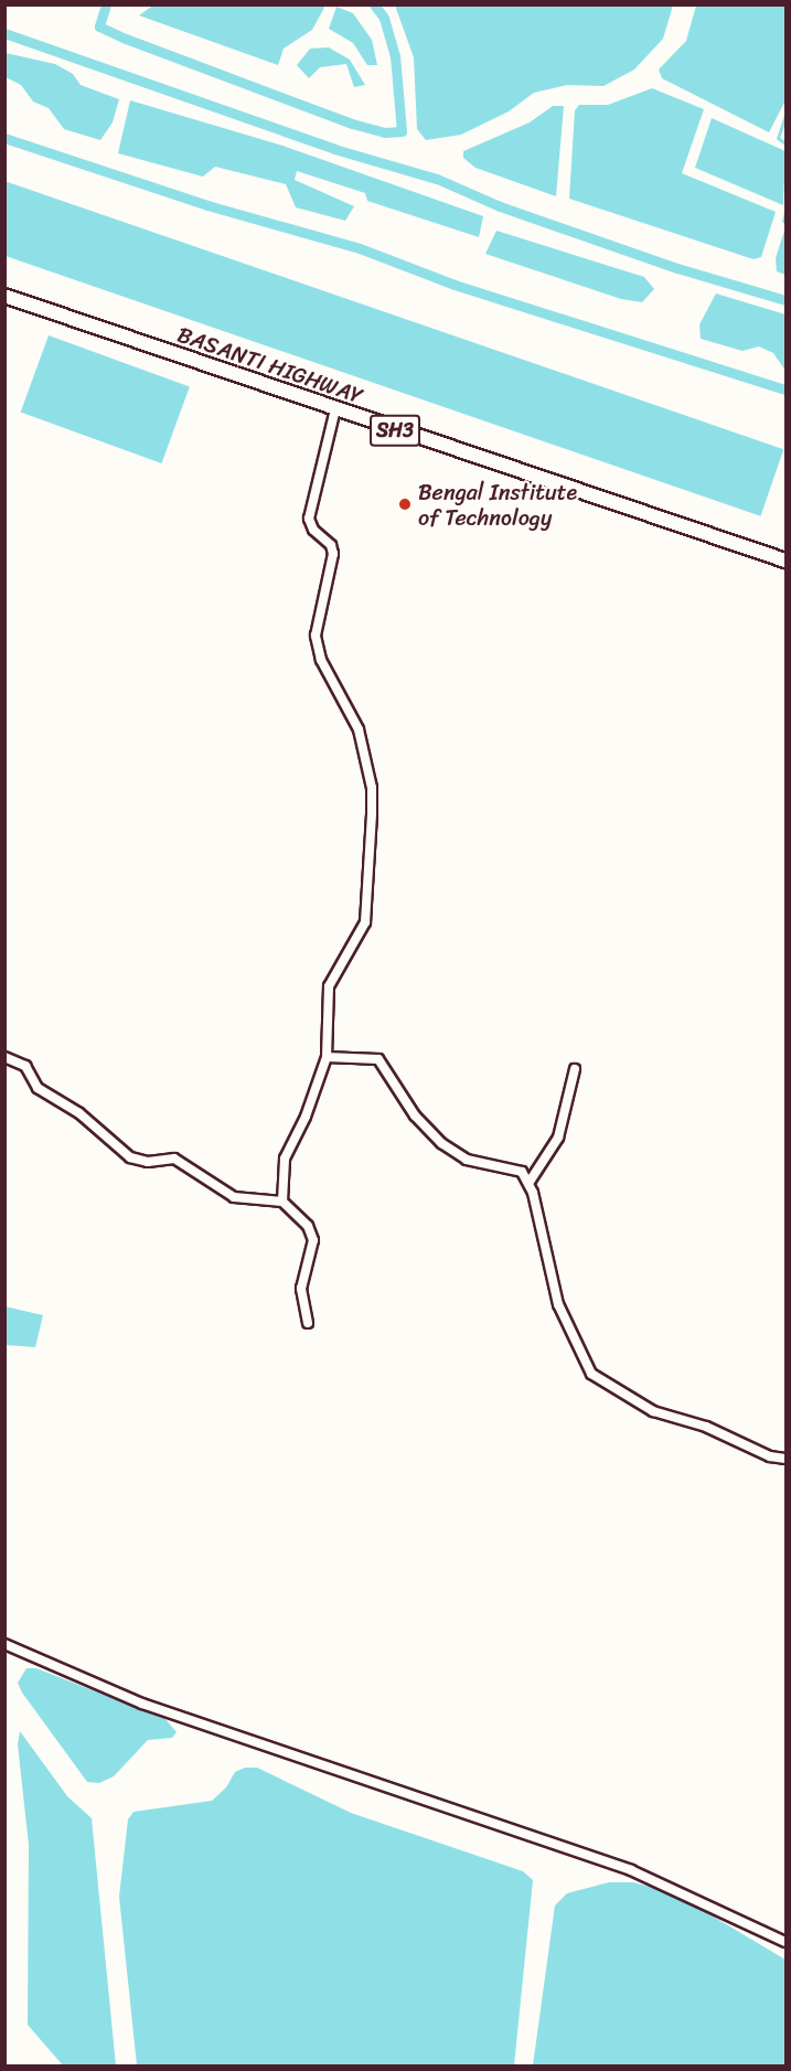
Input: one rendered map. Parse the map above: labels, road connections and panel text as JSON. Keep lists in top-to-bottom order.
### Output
{
  "streets": {
    "main road": ["BASANTI HIGHWAY", "SH3"]
  },
  "places": ["Bengal Institute of Technology"]
}
